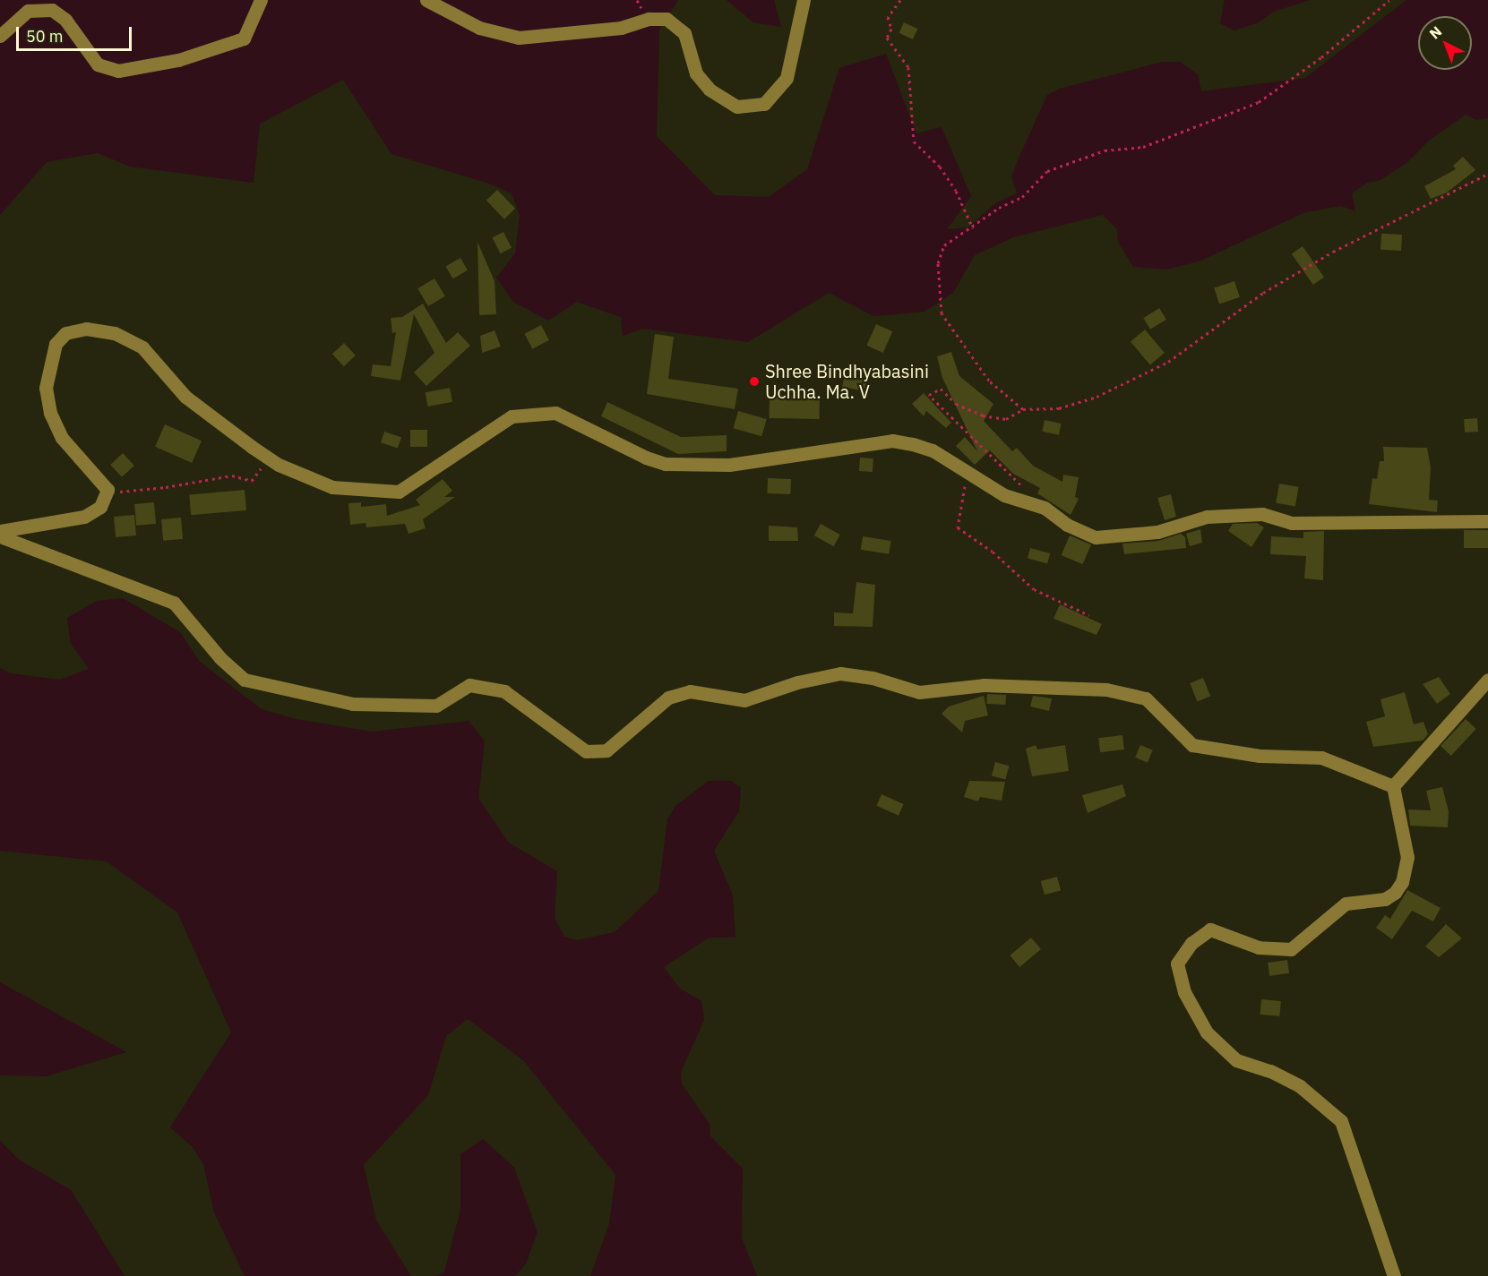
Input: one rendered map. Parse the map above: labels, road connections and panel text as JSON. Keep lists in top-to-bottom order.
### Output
{
  "places": ["Shree Bindhyabasini Uchha. Ma. V"],
  "scale_bar": "50 m",
  "north": "top left"
}
